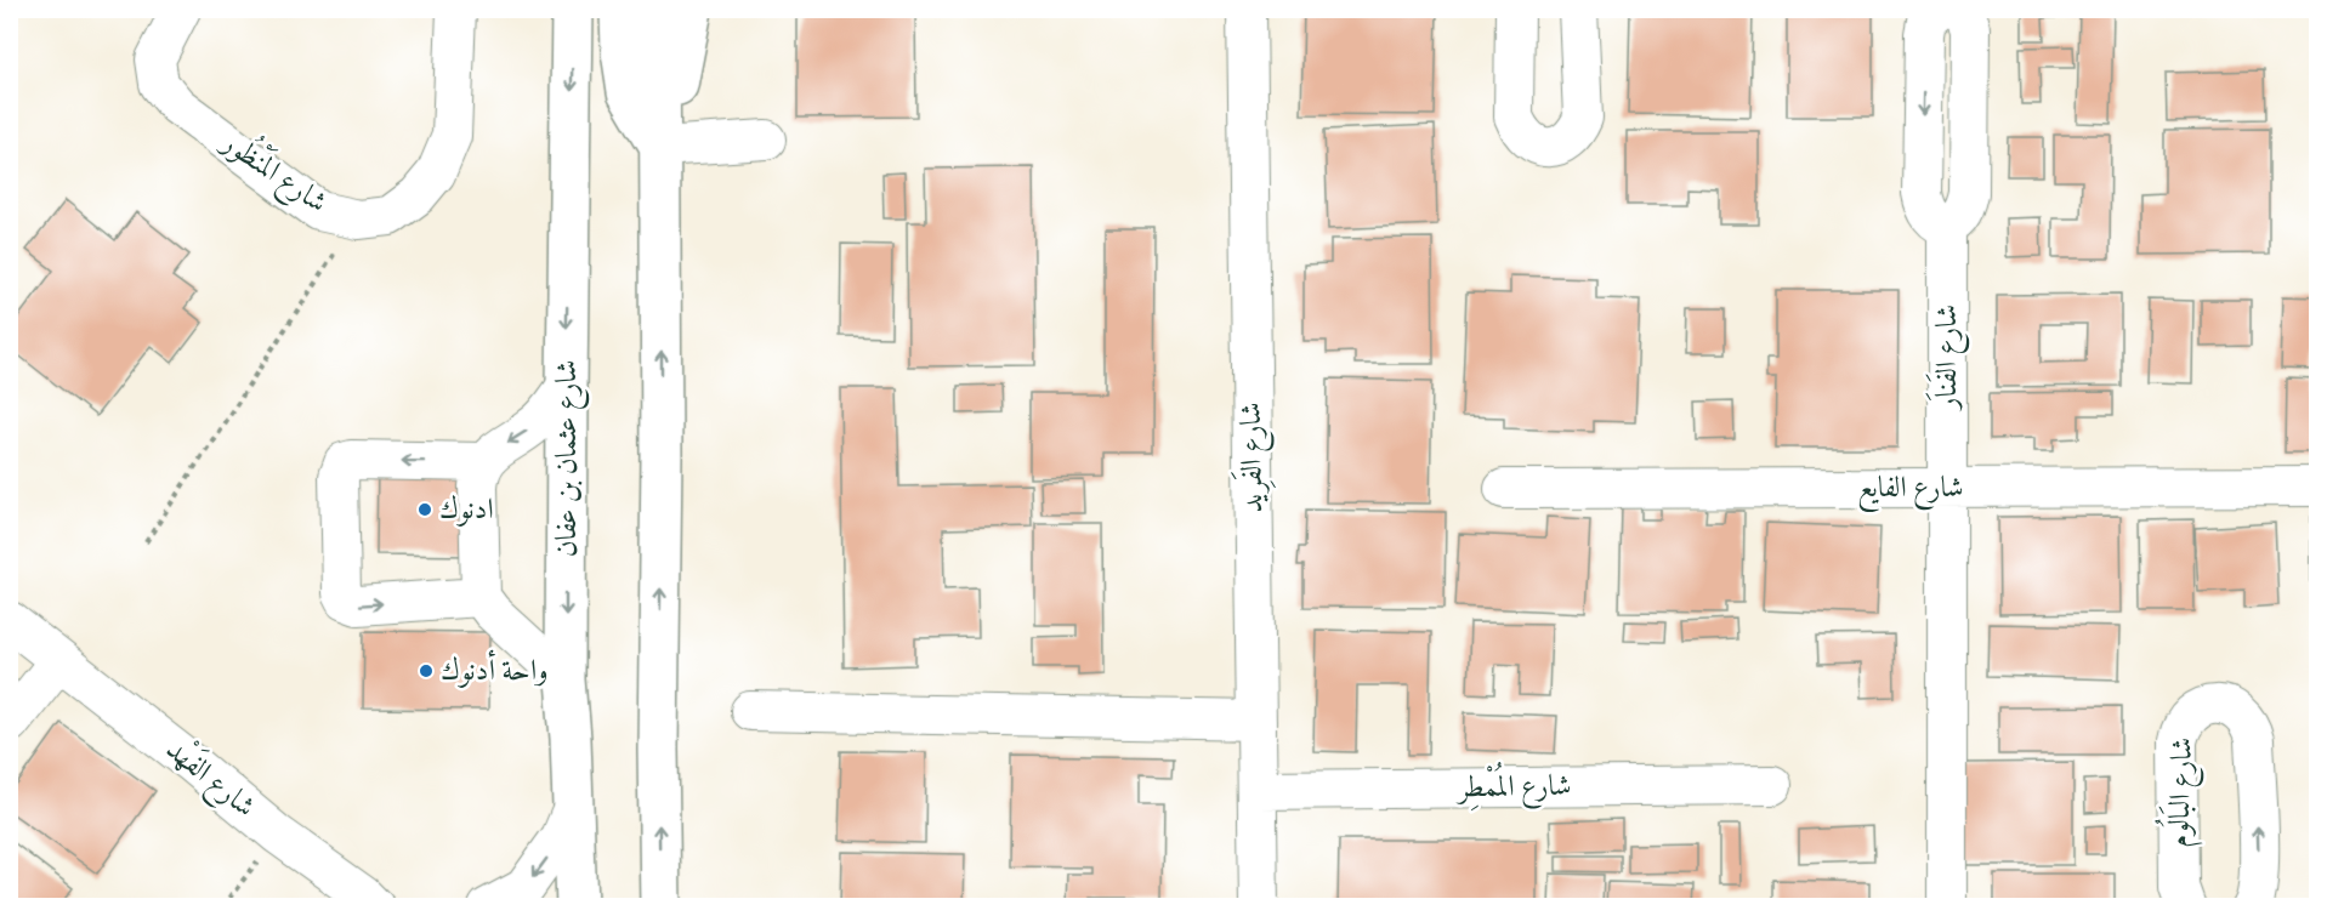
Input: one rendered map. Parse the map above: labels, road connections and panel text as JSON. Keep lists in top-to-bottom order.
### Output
{
  "streets": {
    "main road": ["شارع عثمان بن عفان"],
    "street": [
      "شارع المَنْظُور",
      "شارع الفَناَر",
      "شارع الفَرِيد",
      "شارع الفايع",
      "شارع الفَهْد",
      "شارع المُمْطِر",
      "شارع البَالُوم"
    ]
  },
  "crossings": [
    ["شارع الفَناَر", "شارع الفايع"],
    ["شارع الفَرِيد", "شارع المُمْطِر"]
  ],
  "places": ["ادنوك", "واحة أدنوك"]
}
